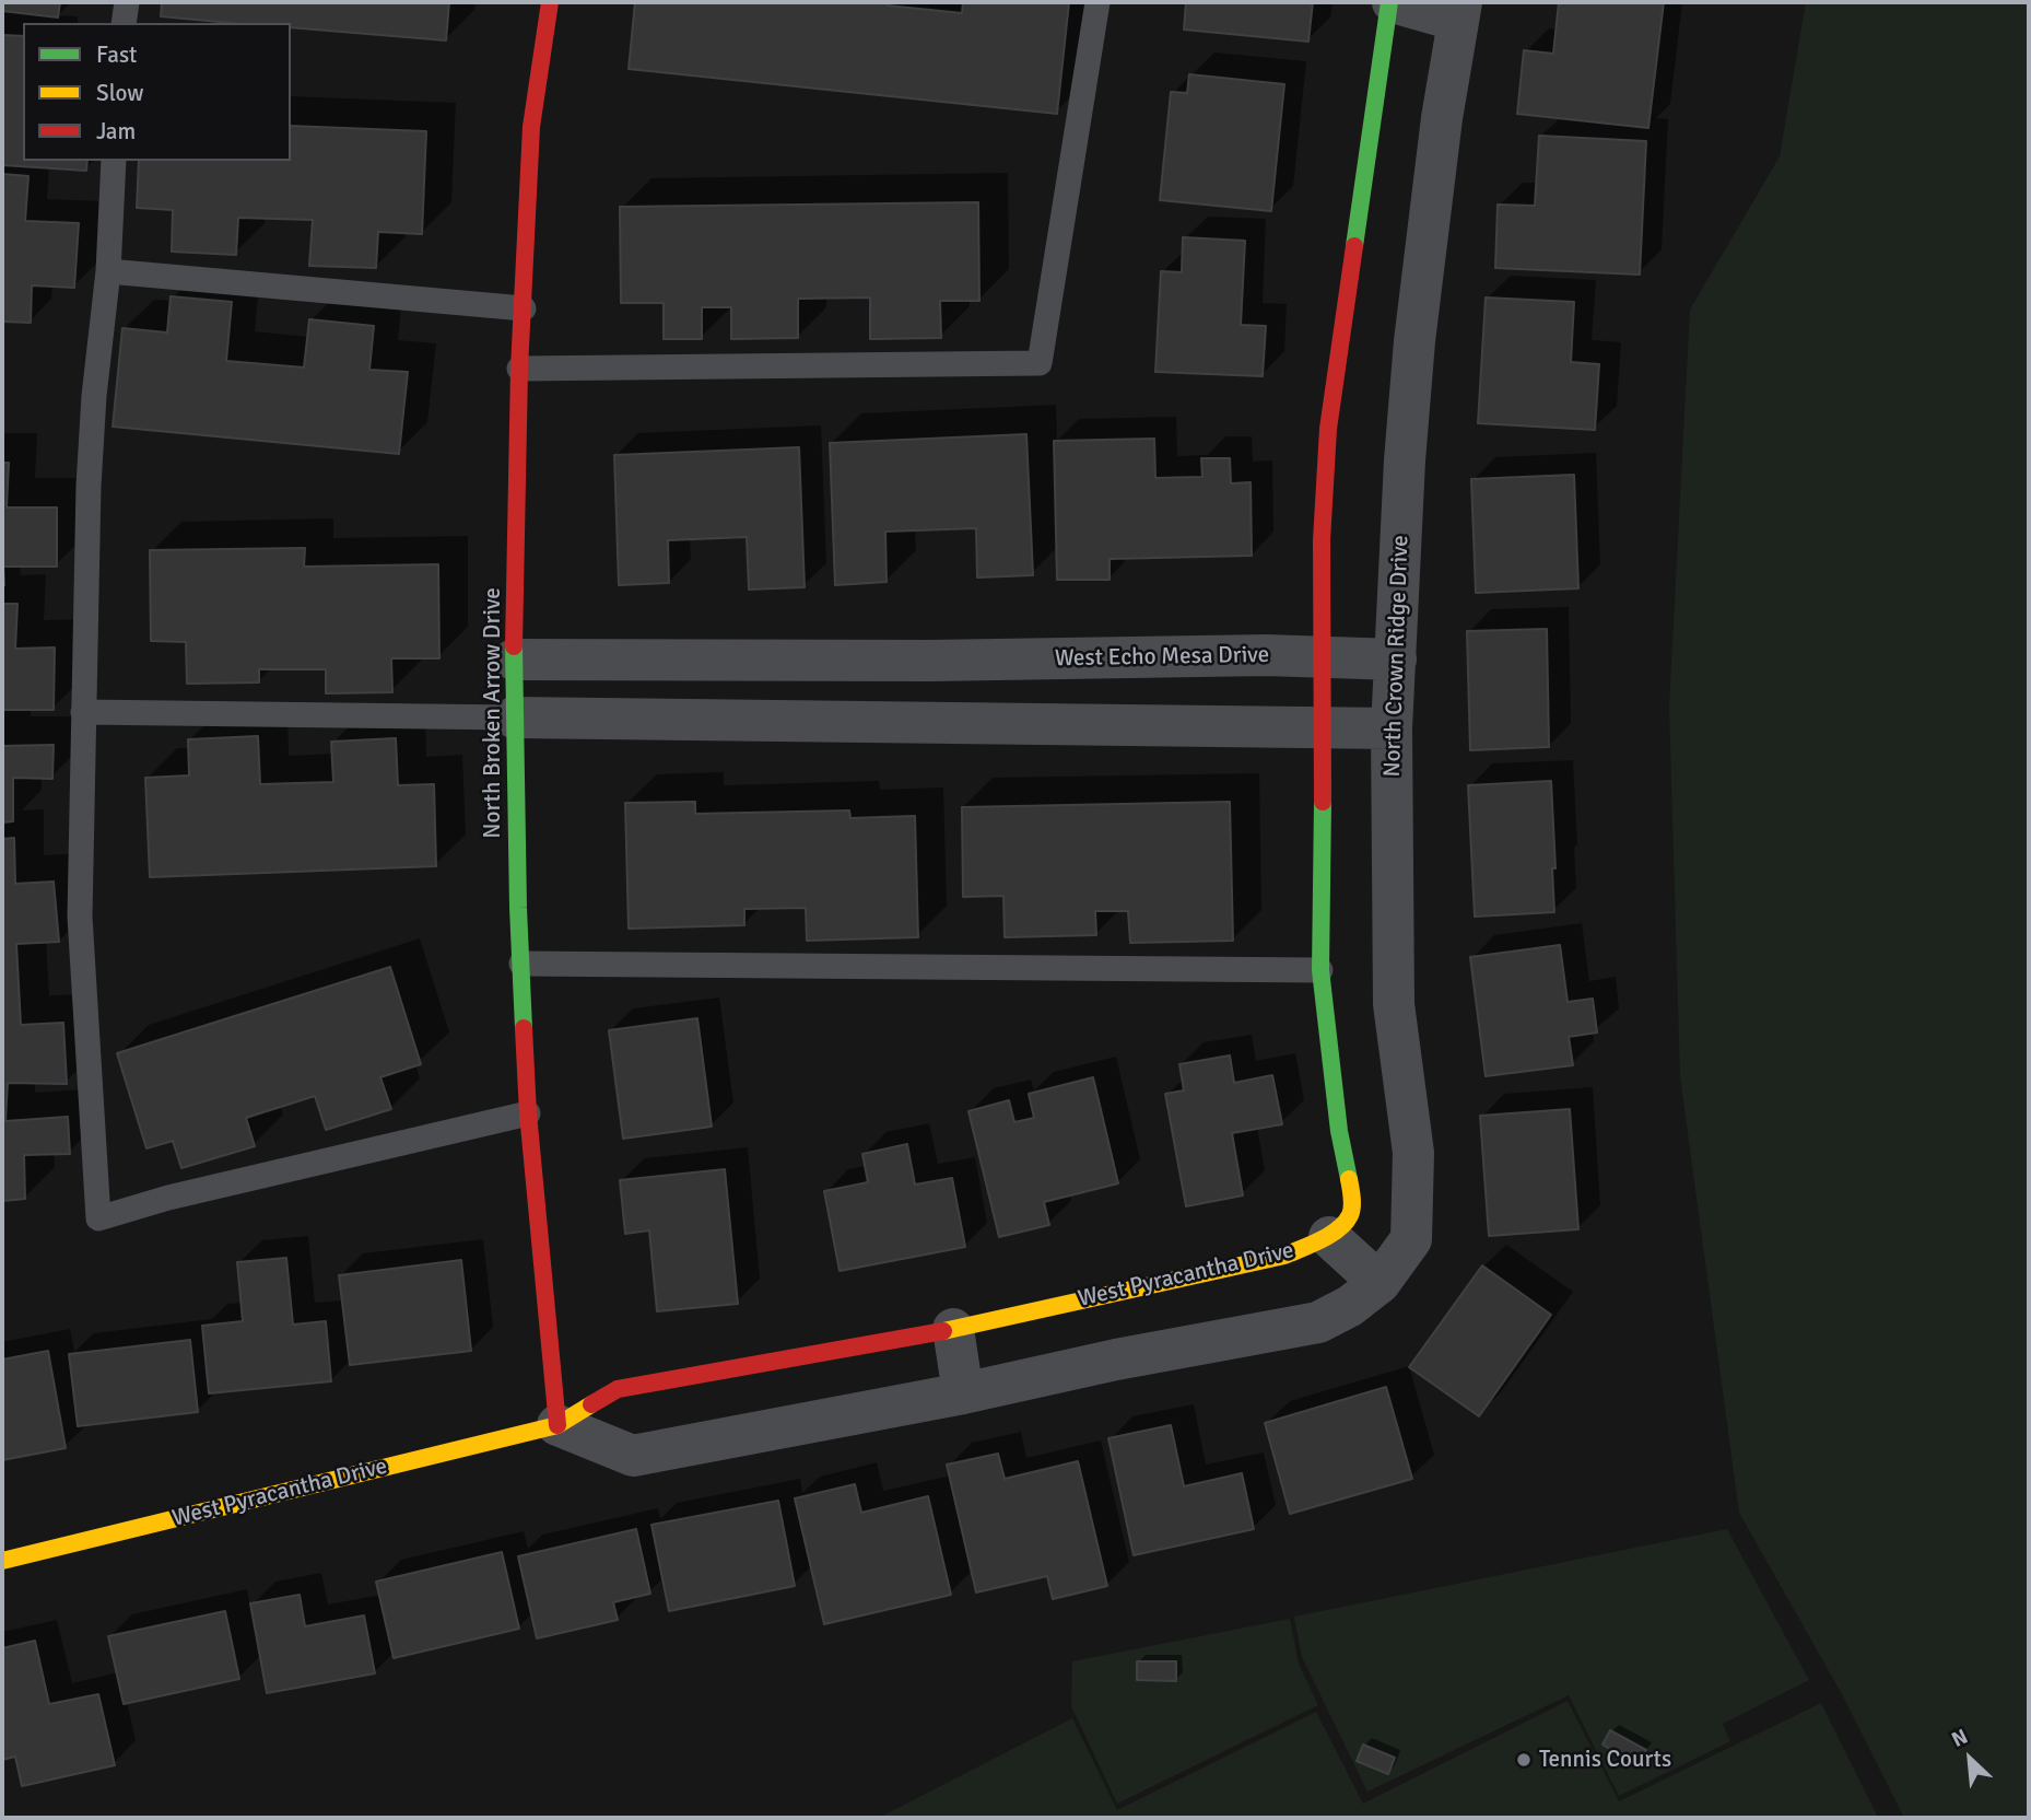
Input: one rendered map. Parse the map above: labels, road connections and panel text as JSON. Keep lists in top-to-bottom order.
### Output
{
  "streets": {
    "street": [
      "North Crown Ridge Drive",
      "West Echo Mesa Drive",
      "North Broken Arrow Drive",
      "West Pyracantha Drive"
    ]
  },
  "crossings": [
    ["North Crown Ridge Drive", "West Echo Mesa Drive"],
    ["North Crown Ridge Drive", "West Pyracantha Drive"],
    ["West Echo Mesa Drive", "North Broken Arrow Drive"],
    ["North Broken Arrow Drive", "West Pyracantha Drive"]
  ],
  "places": ["Tennis Courts"],
  "legend": ["Fast", "Slow", "Jam"],
  "north": "top left"
}
